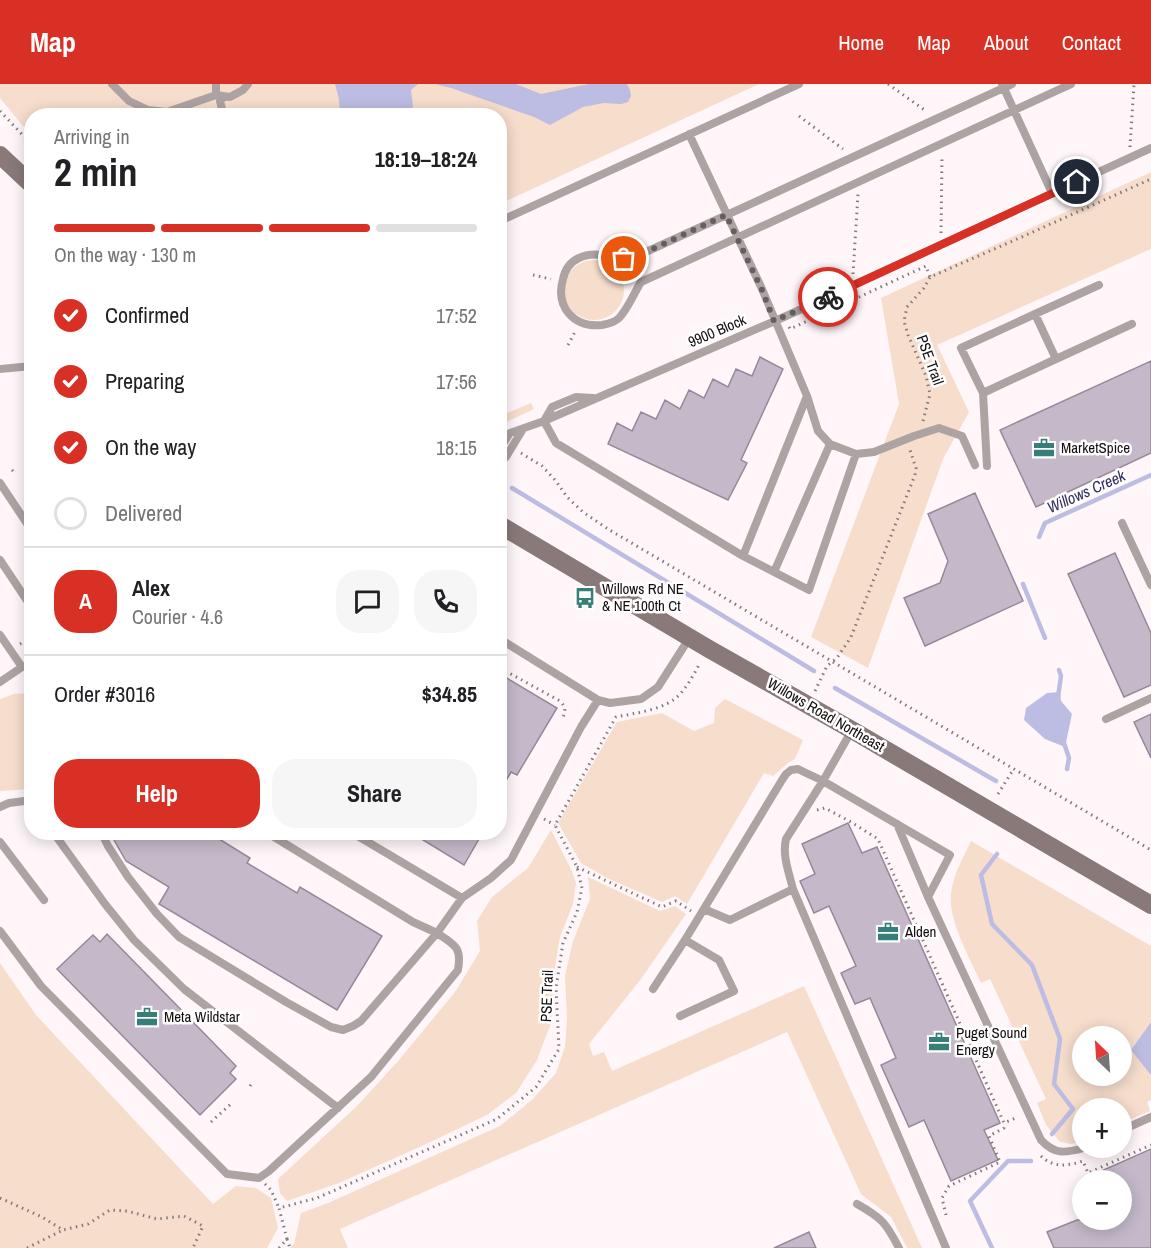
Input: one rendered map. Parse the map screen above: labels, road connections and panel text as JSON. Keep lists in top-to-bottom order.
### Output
{
  "streets": {
    "main road": ["Willows Road Northeast"],
    "lane": ["9900 Block"],
    "path": ["PSE Trail"]
  },
  "crossings": [
    ["PSE Trail", "Willows Road Northeast"]
  ],
  "water": ["Willows Creek"],
  "places": {
    "office": [
      "MarketSpice",
      "Alden",
      "Meta Wildstar",
      "Puget Sound Energy"
    ],
    "bus stop": ["Willows Rd NE & NE 100th Ct"]
  },
  "north": "top left",
  "page": {
    "header": "Map",
    "nav": [
      "Home",
      "Map",
      "About",
      "Contact"
    ],
    "heading": ["2 min", "Arriving in", "18:19–18:24"],
    "panel": [
      "Alex",
      "Courier · 4.6",
      "Order #3016",
      "$34.85"
    ],
    "bar": "On the way · 130 m",
    "list": [
      ["Confirmed", "17:52"],
      ["Preparing", "17:56"],
      ["On the way", "18:15"],
      "Delivered"
    ],
    "round": "A",
    "buttons": ["Help", "Share"],
    "map_buttons": ["+", "−"]
  }
}
